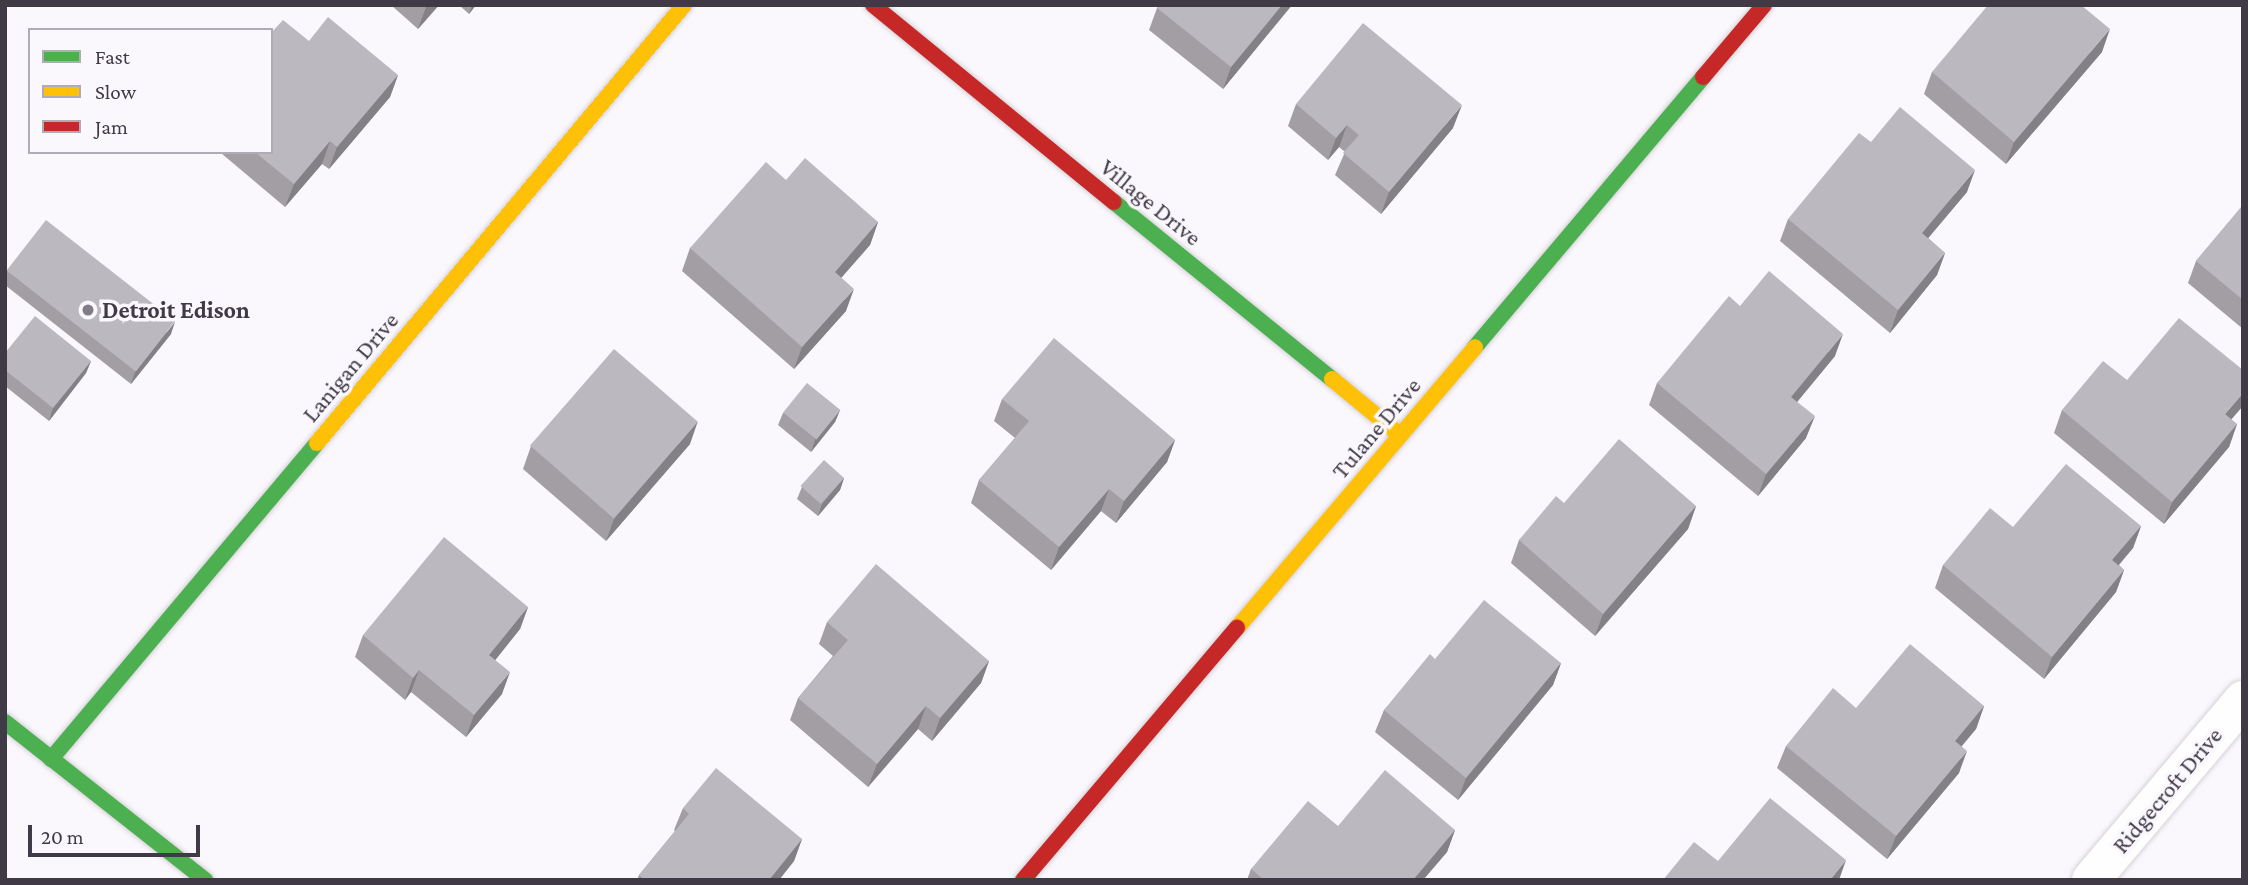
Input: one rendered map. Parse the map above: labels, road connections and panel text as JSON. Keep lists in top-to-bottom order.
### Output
{
  "streets": {
    "street": [
      "Village Drive",
      "Lanigan Drive",
      "Tulane Drive",
      "Ridgecroft Drive"
    ]
  },
  "crossings": [
    ["Village Drive", "Tulane Drive"]
  ],
  "places": ["Detroit Edison"],
  "legend": ["Fast", "Slow", "Jam"],
  "scale_bar": "20 m"
}
